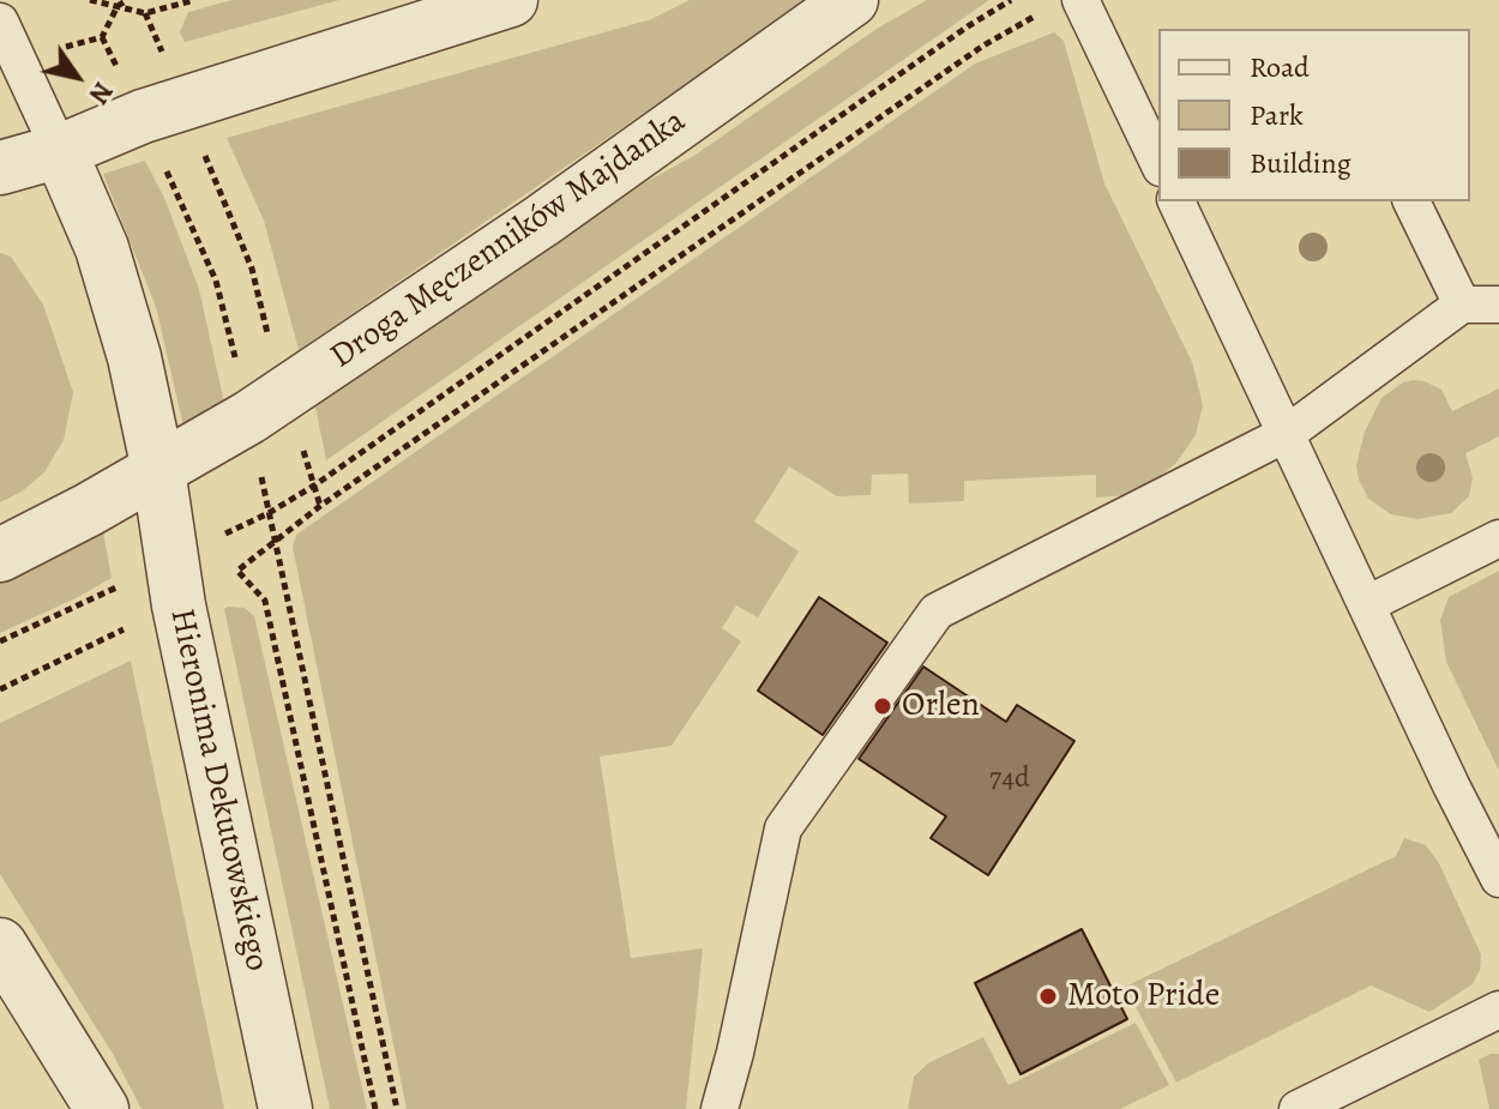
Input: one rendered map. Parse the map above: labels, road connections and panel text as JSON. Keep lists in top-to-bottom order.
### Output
{
  "streets": {
    "street": ["Droga Męczenników Majdanka", "Hieronima Dekutowskiego"]
  },
  "crossings": [
    ["Droga Męczenników Majdanka", "Hieronima Dekutowskiego"]
  ],
  "places": ["Orlen", "Moto Pride"],
  "house_numbers": ["74d"],
  "legend": ["Road", "Park", "Building"],
  "north": "bottom right"
}
